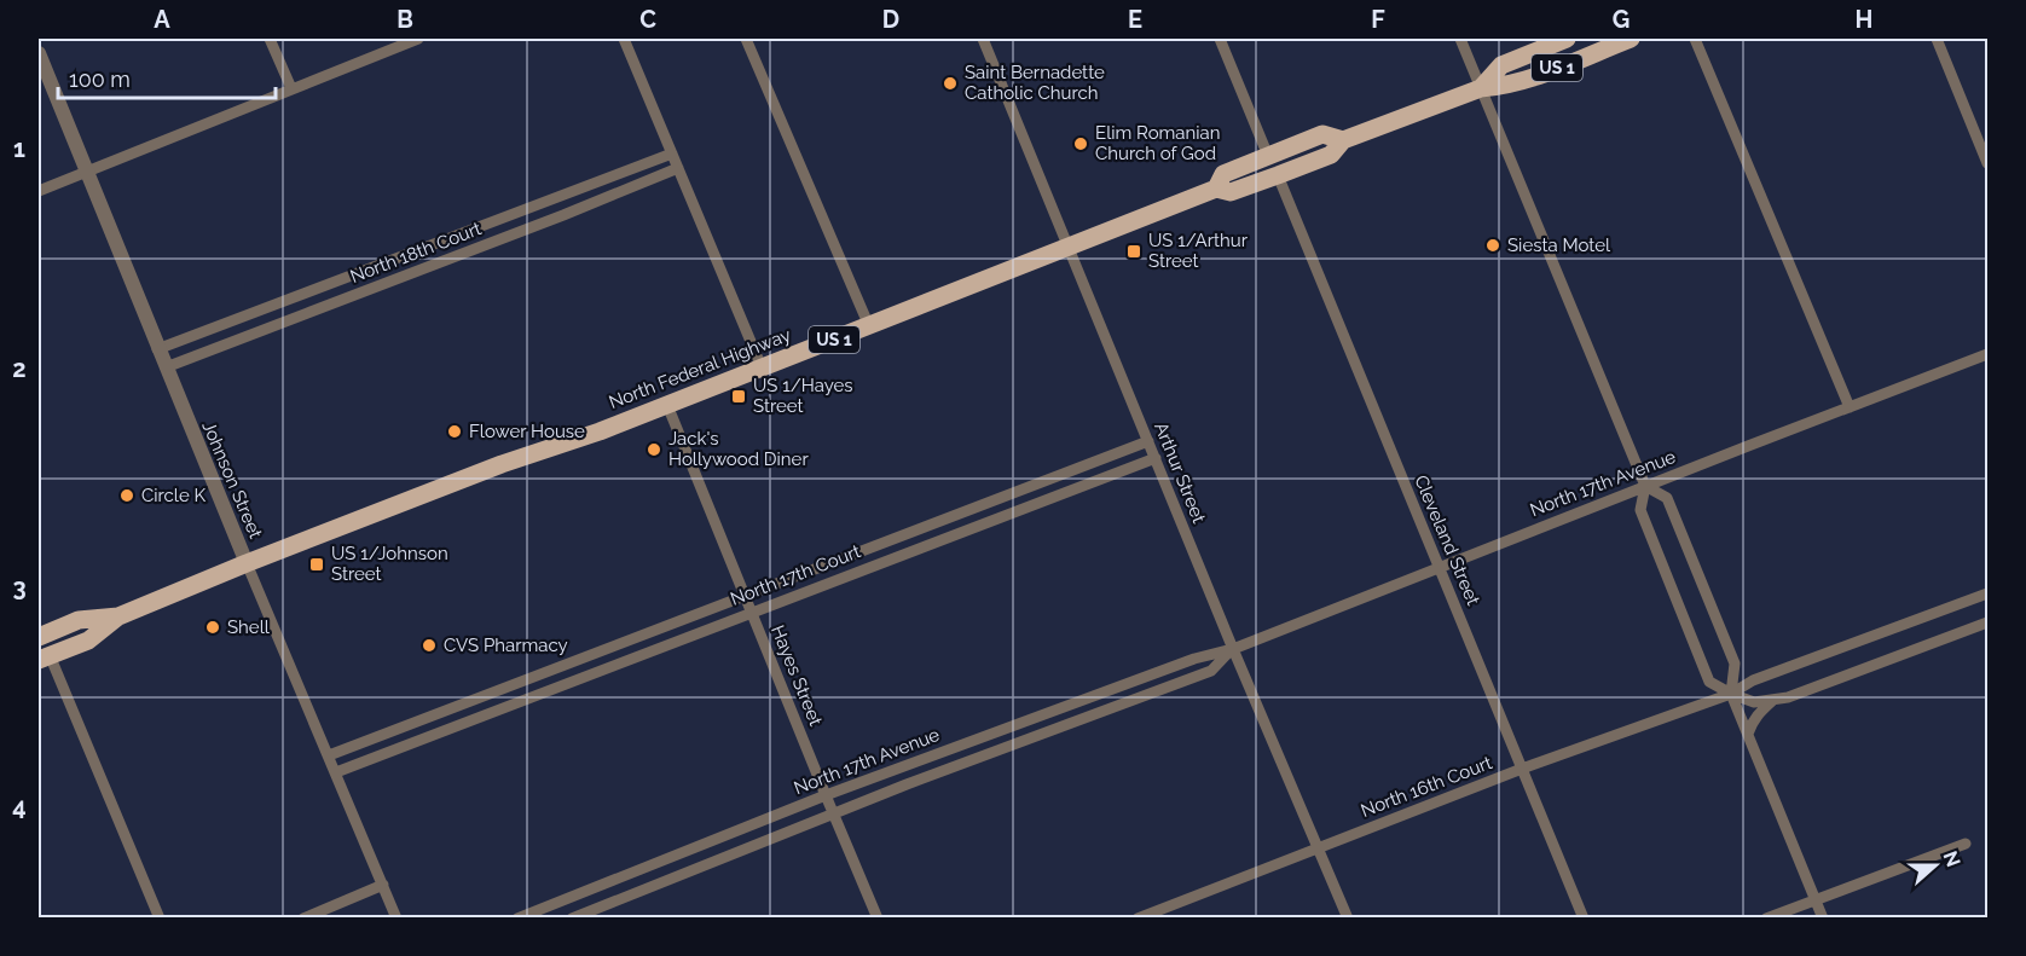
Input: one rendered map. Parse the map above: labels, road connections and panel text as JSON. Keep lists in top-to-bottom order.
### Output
{
  "streets": {
    "main road": ["US 1", "North Federal Highway"],
    "street": [
      "North 18th Court",
      "Arthur Street",
      "Johnson Street",
      "North 17th Avenue",
      "Cleveland Street",
      "North 17th Court",
      "Hayes Street",
      "North 16th Court"
    ]
  },
  "crossings": [
    ["US 1", "North Federal Highway"],
    ["US 1", "Cleveland Street"],
    ["North 18th Court", "Johnson Street"],
    ["North Federal Highway", "Arthur Street"],
    ["North Federal Highway", "Johnson Street"],
    ["North Federal Highway", "Hayes Street"],
    ["Arthur Street", "North 17th Avenue"],
    ["Arthur Street", "North 17th Court"],
    ["Arthur Street", "North 16th Court"],
    ["Johnson Street", "North 17th Court"],
    ["North 17th Avenue", "Cleveland Street"],
    ["North 17th Avenue", "Hayes Street"],
    ["Cleveland Street", "North 16th Court"],
    ["North 17th Court", "Hayes Street"]
  ],
  "places": {
    "other": [
      "Saint Bernadette Catholic Church",
      "Elim Romanian Church of God",
      "Siesta Motel",
      "Flower House",
      "Jack's Hollywood Diner",
      "Circle K",
      "Shell",
      "CVS Pharmacy"
    ],
    "transit": ["US 1/Arthur Street", "US 1/Hayes Street", "US 1/Johnson Street"]
  },
  "scale_bar": "100 m",
  "north": "right",
  "grid": {
    "columns": [
      "A",
      "B",
      "C",
      "D",
      "E",
      "F",
      "G",
      "H"
    ],
    "rows": [
      "1",
      "2",
      "3",
      "4"
    ]
  }
}
